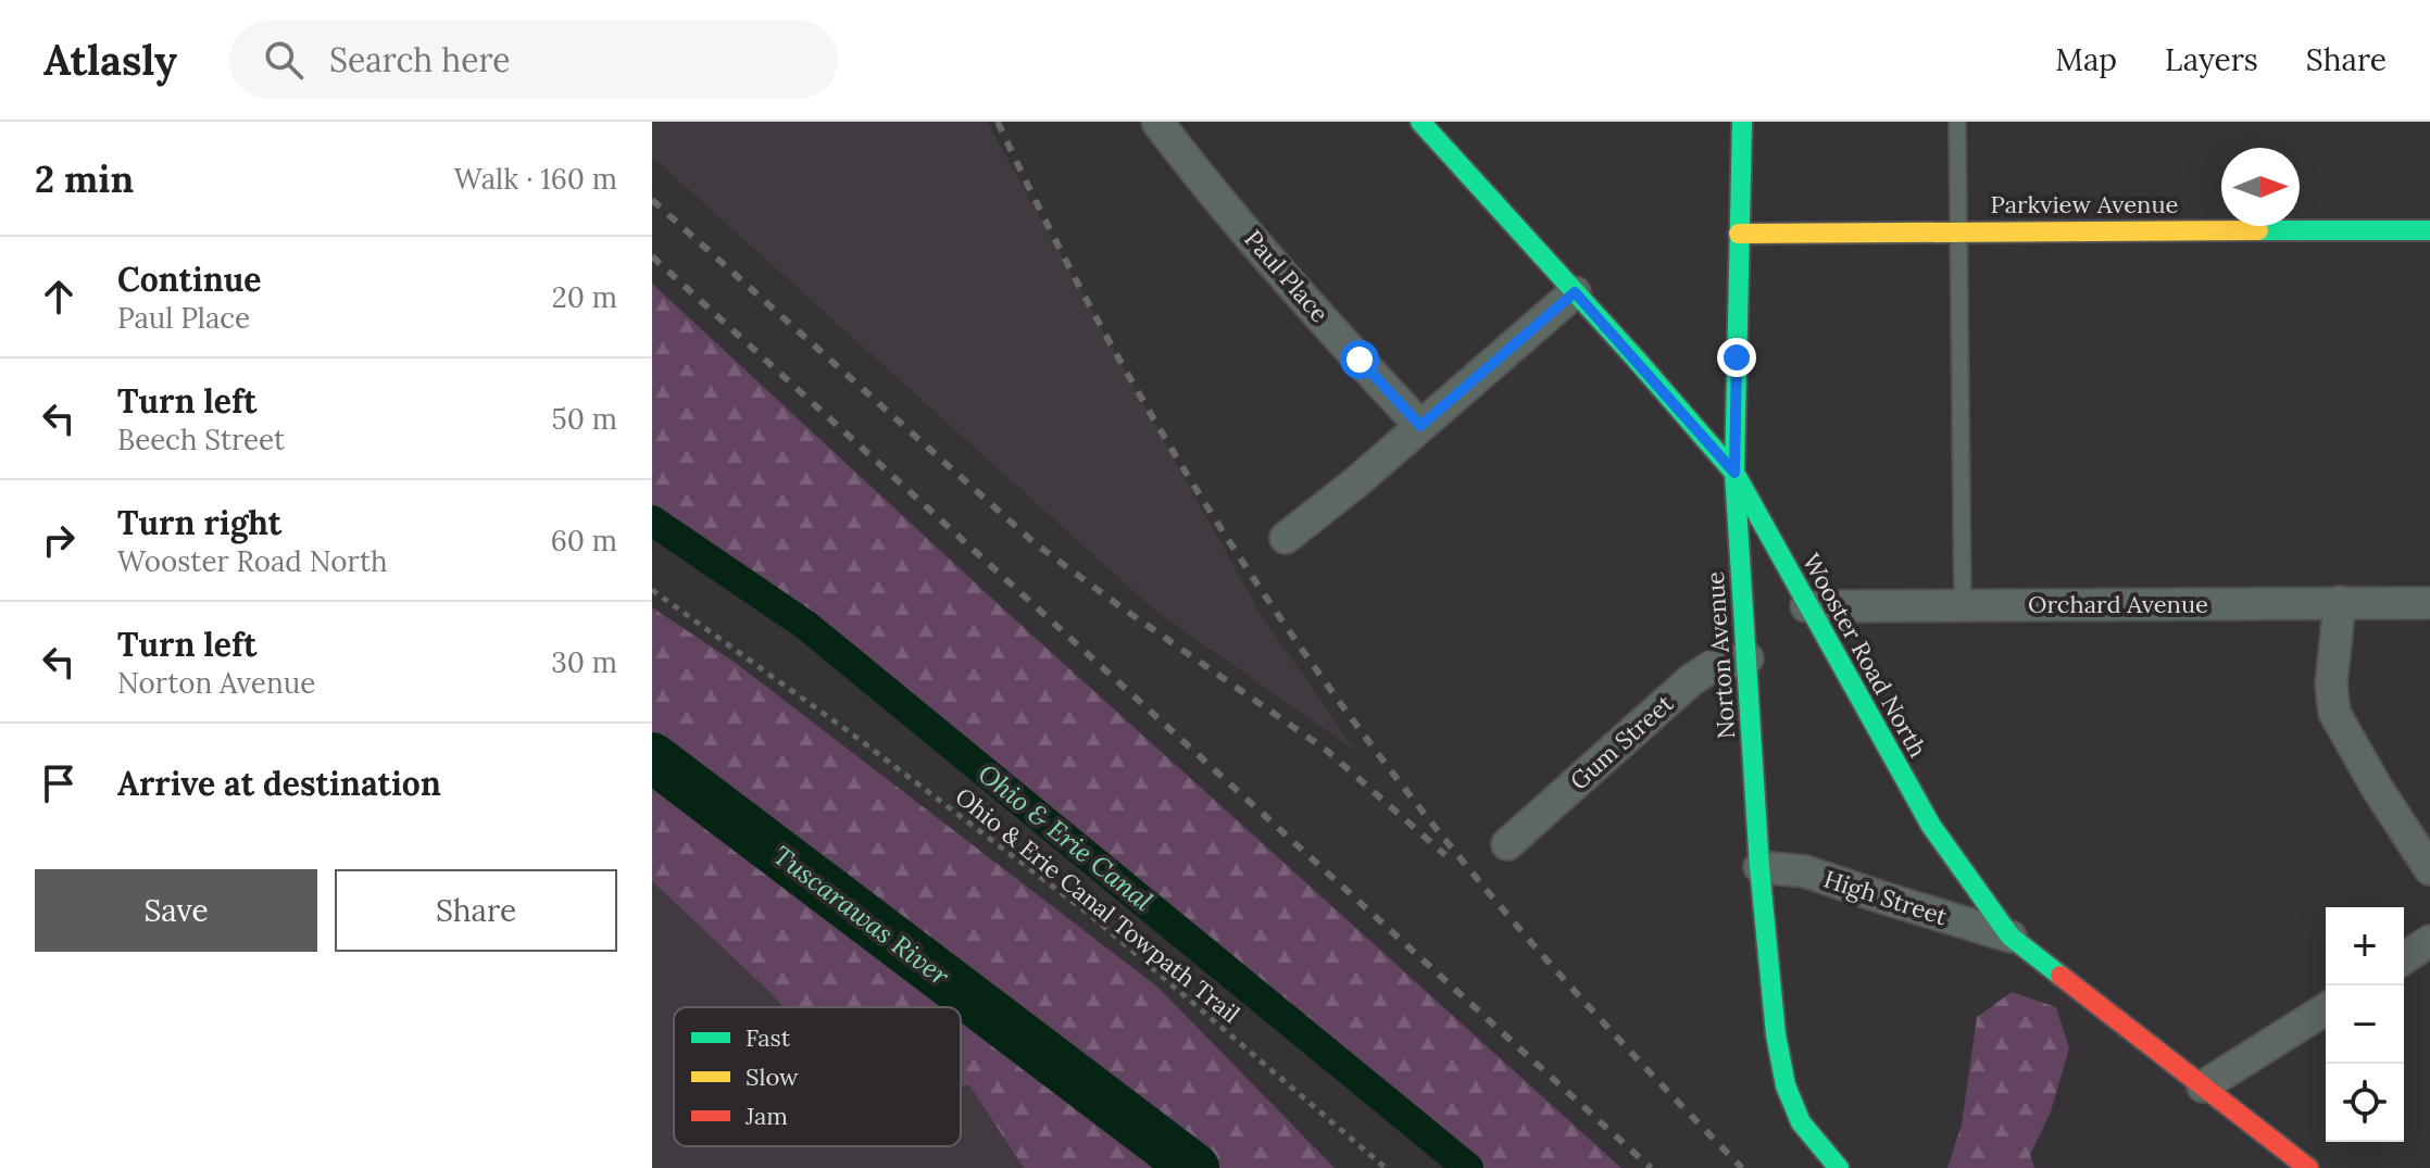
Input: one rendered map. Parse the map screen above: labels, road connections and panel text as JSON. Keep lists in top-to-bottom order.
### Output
{
  "streets": {
    "main road": ["Parkview Avenue", "Norton Avenue", "Wooster Road North"],
    "street": [
      "Paul Place",
      "Orchard Avenue",
      "Gum Street",
      "High Street"
    ],
    "path": ["Ohio & Erie Canal Towpath Trail"]
  },
  "crossings": [
    ["Parkview Avenue", "Norton Avenue"],
    ["Orchard Avenue", "Wooster Road North"],
    ["Norton Avenue", "Wooster Road North"],
    ["Norton Avenue", "Gum Street"],
    ["Norton Avenue", "High Street"],
    ["Wooster Road North", "High Street"]
  ],
  "water": ["Ohio & Erie Canal", "Tuscarawas River"],
  "legend": ["Fast", "Slow", "Jam"],
  "north": "right",
  "page": {
    "header": "Atlasly",
    "search": "Search here",
    "nav": ["Map", "Layers", "Share"],
    "heading": ["2 min", "Walk · 160 m"],
    "list": [
      ["Continue", "Paul Place", "20 m"],
      ["Turn left", "Beech Street", "50 m"],
      ["Turn right", "Wooster Road North", "60 m"],
      ["Turn left", "Norton Avenue", "30 m"],
      "Arrive at destination"
    ],
    "buttons": ["Save", "Share"],
    "map_buttons": ["+", "−"]
  }
}
